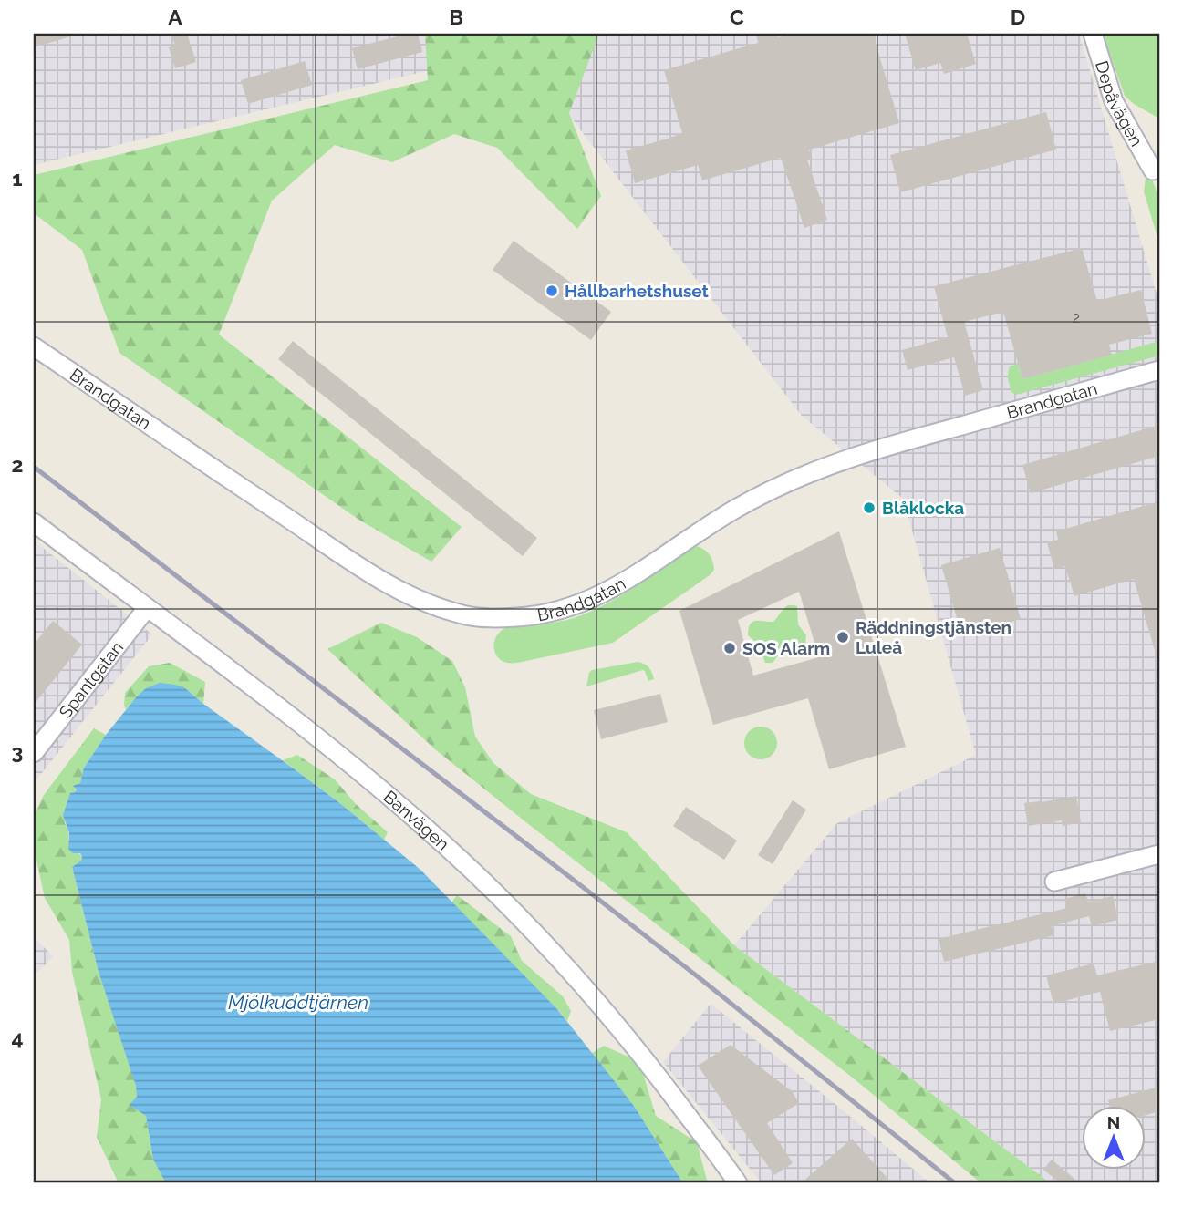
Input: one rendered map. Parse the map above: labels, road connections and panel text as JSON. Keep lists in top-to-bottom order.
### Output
{
  "streets": {
    "street": [
      "Depåvägen",
      "Brandgatan",
      "Spantgatan",
      "Banvägen"
    ]
  },
  "crossings": [
    ["Spantgatan", "Banvägen"]
  ],
  "water": ["Mjölkuddtjärnen"],
  "places": [
    "Hållbarhetshuset",
    "Blåklocka",
    "Räddningstjänsten Luleå",
    "SOS Alarm"
  ],
  "house_numbers": ["2"],
  "north": "top",
  "grid": {
    "columns": [
      "A",
      "B",
      "C",
      "D"
    ],
    "rows": [
      "1",
      "2",
      "3",
      "4"
    ]
  }
}
